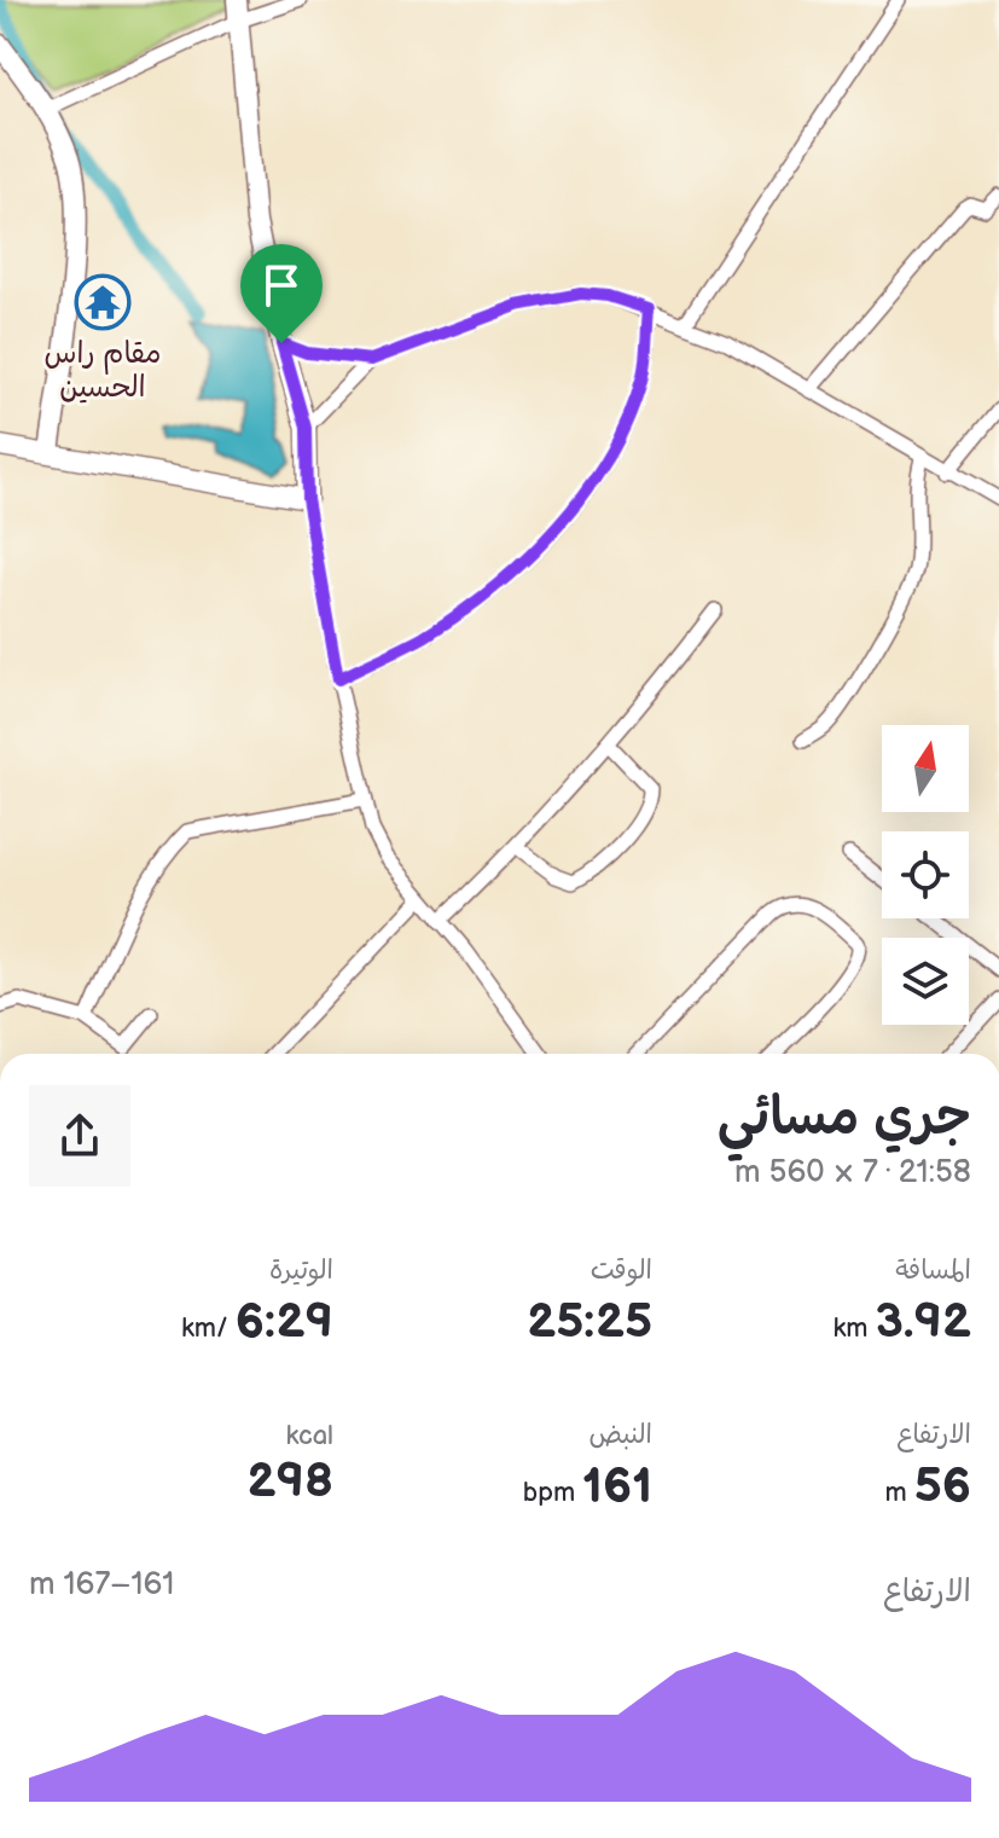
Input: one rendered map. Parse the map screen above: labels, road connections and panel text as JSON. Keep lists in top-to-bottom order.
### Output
{
  "places": {
    "temple": ["مقام راس الحسين"]
  },
  "north": "top",
  "page": {
    "heading": ["جري مسائي", "21:58 · 7 × 560 m"],
    "stats": [
      ["المسافة", "3.92 km"],
      ["الوقت", "25:25"],
      ["الوتيرة", "6:29 /km"],
      ["الارتفاع", "56 m"],
      ["النبض", "161 bpm"],
      ["kcal", "298"]
    ],
    "chart": ["الارتفاع", "161–167 m"]
  }
}
